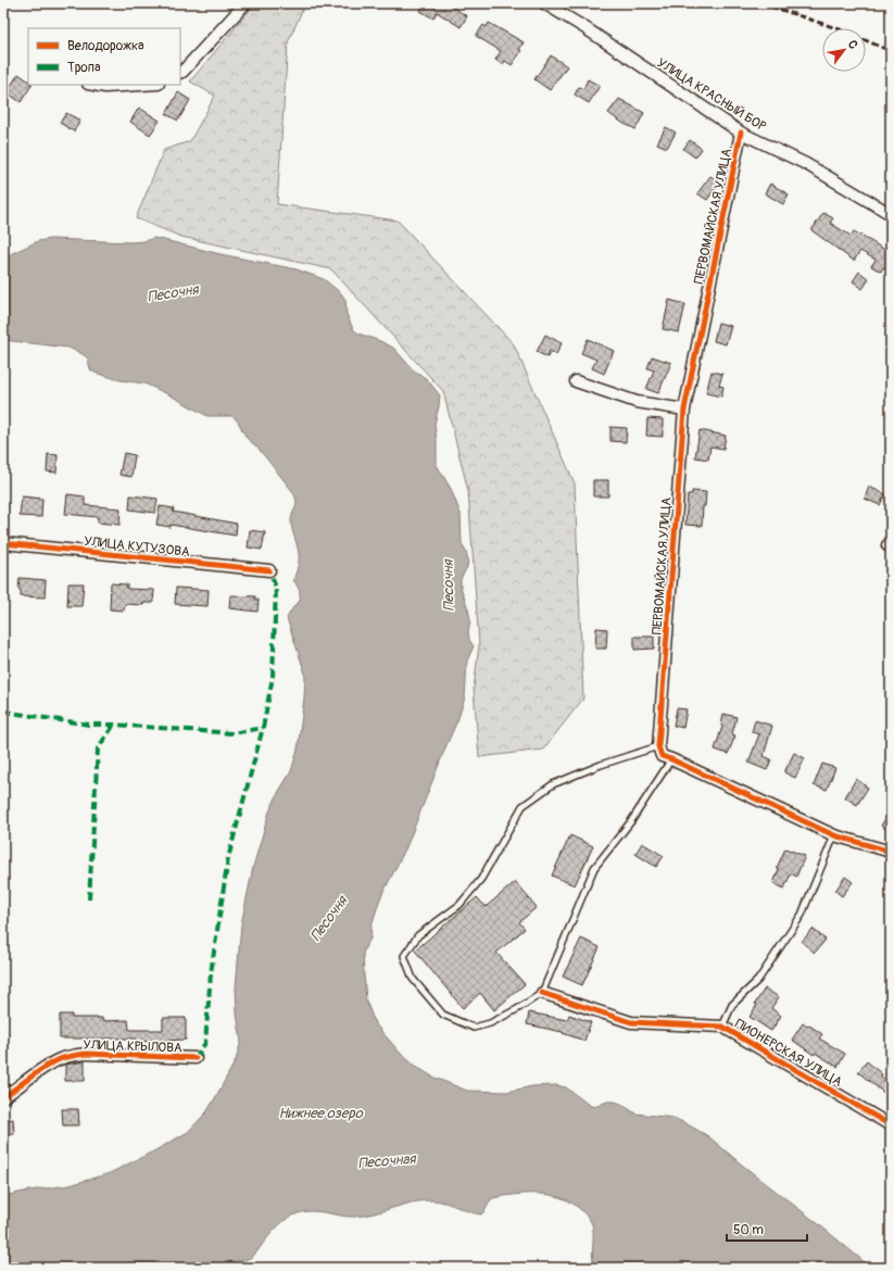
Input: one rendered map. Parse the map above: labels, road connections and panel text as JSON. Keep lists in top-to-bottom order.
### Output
{
  "streets": {
    "street": [
      "УЛИЦА КРАСНЫЙ БОР",
      "ПЕРВОМАЙСКАЯ УЛИЦА",
      "УЛИЦА КУТУЗОВА",
      "УЛИЦА КРЫЛОВА",
      "ПИОНЕРСКАЯ УЛИЦА"
    ]
  },
  "crossings": [
    ["УЛИЦА КРАСНЫЙ БОР", "ПЕРВОМАЙСКАЯ УЛИЦА"]
  ],
  "water": ["Песочня", "Нижнее озеро", "Песочная"],
  "legend": ["Велодорожка", "Тропа"],
  "scale_bar": "50 m",
  "north": "top right"
}
